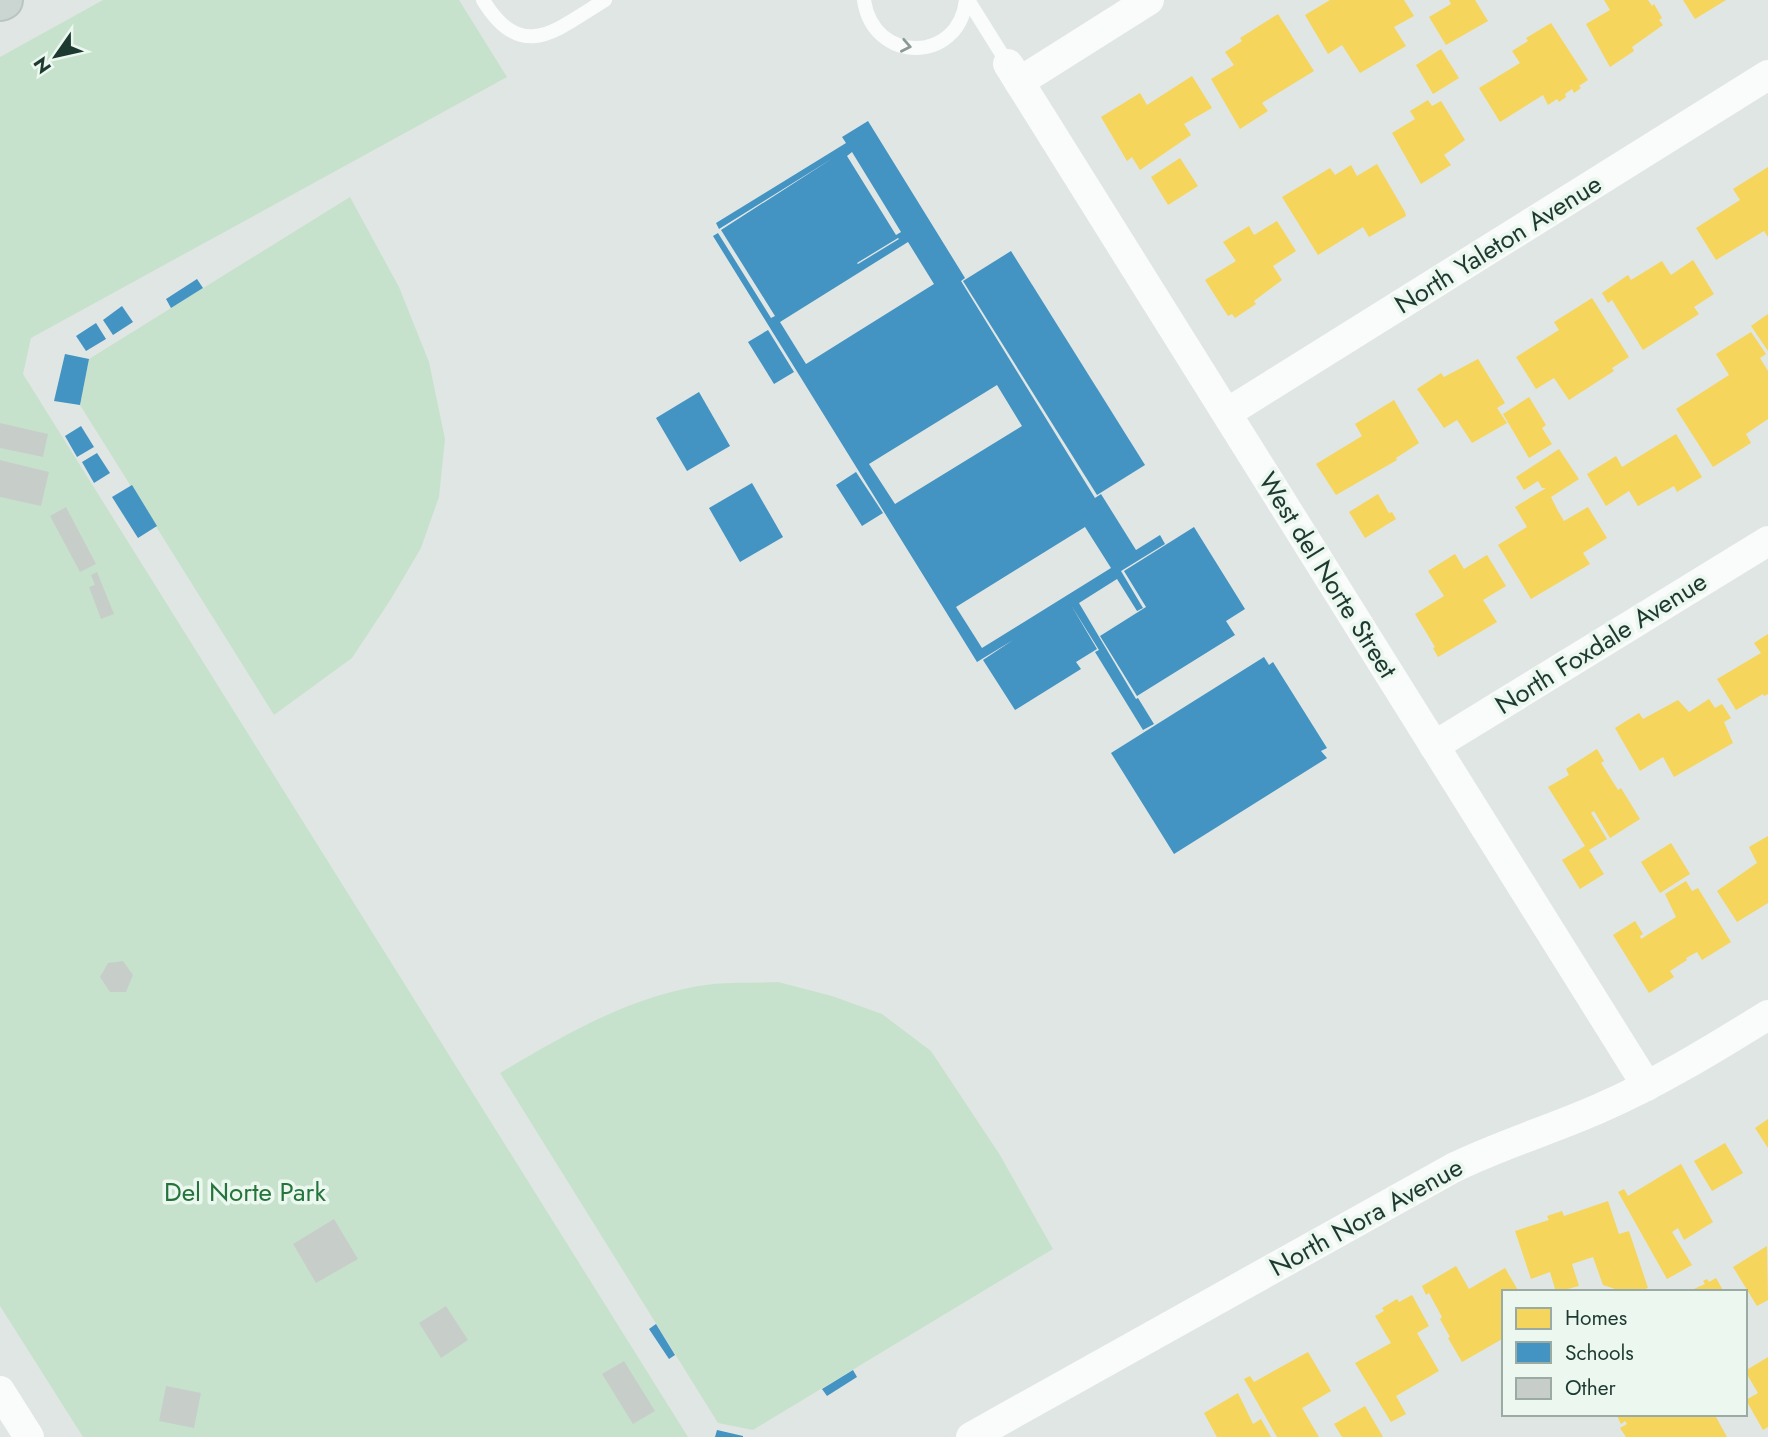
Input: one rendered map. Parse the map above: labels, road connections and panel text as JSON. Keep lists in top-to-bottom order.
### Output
{
  "streets": {
    "street": [
      "North Yaleton Avenue",
      "West del Norte Street",
      "North Foxdale Avenue",
      "North Nora Avenue"
    ]
  },
  "crossings": [
    ["North Yaleton Avenue", "West del Norte Street"],
    ["West del Norte Street", "North Foxdale Avenue"],
    ["West del Norte Street", "North Nora Avenue"]
  ],
  "parks": ["Del Norte Park"],
  "legend": ["Homes", "Schools", "Other"],
  "north": "bottom left"
}
